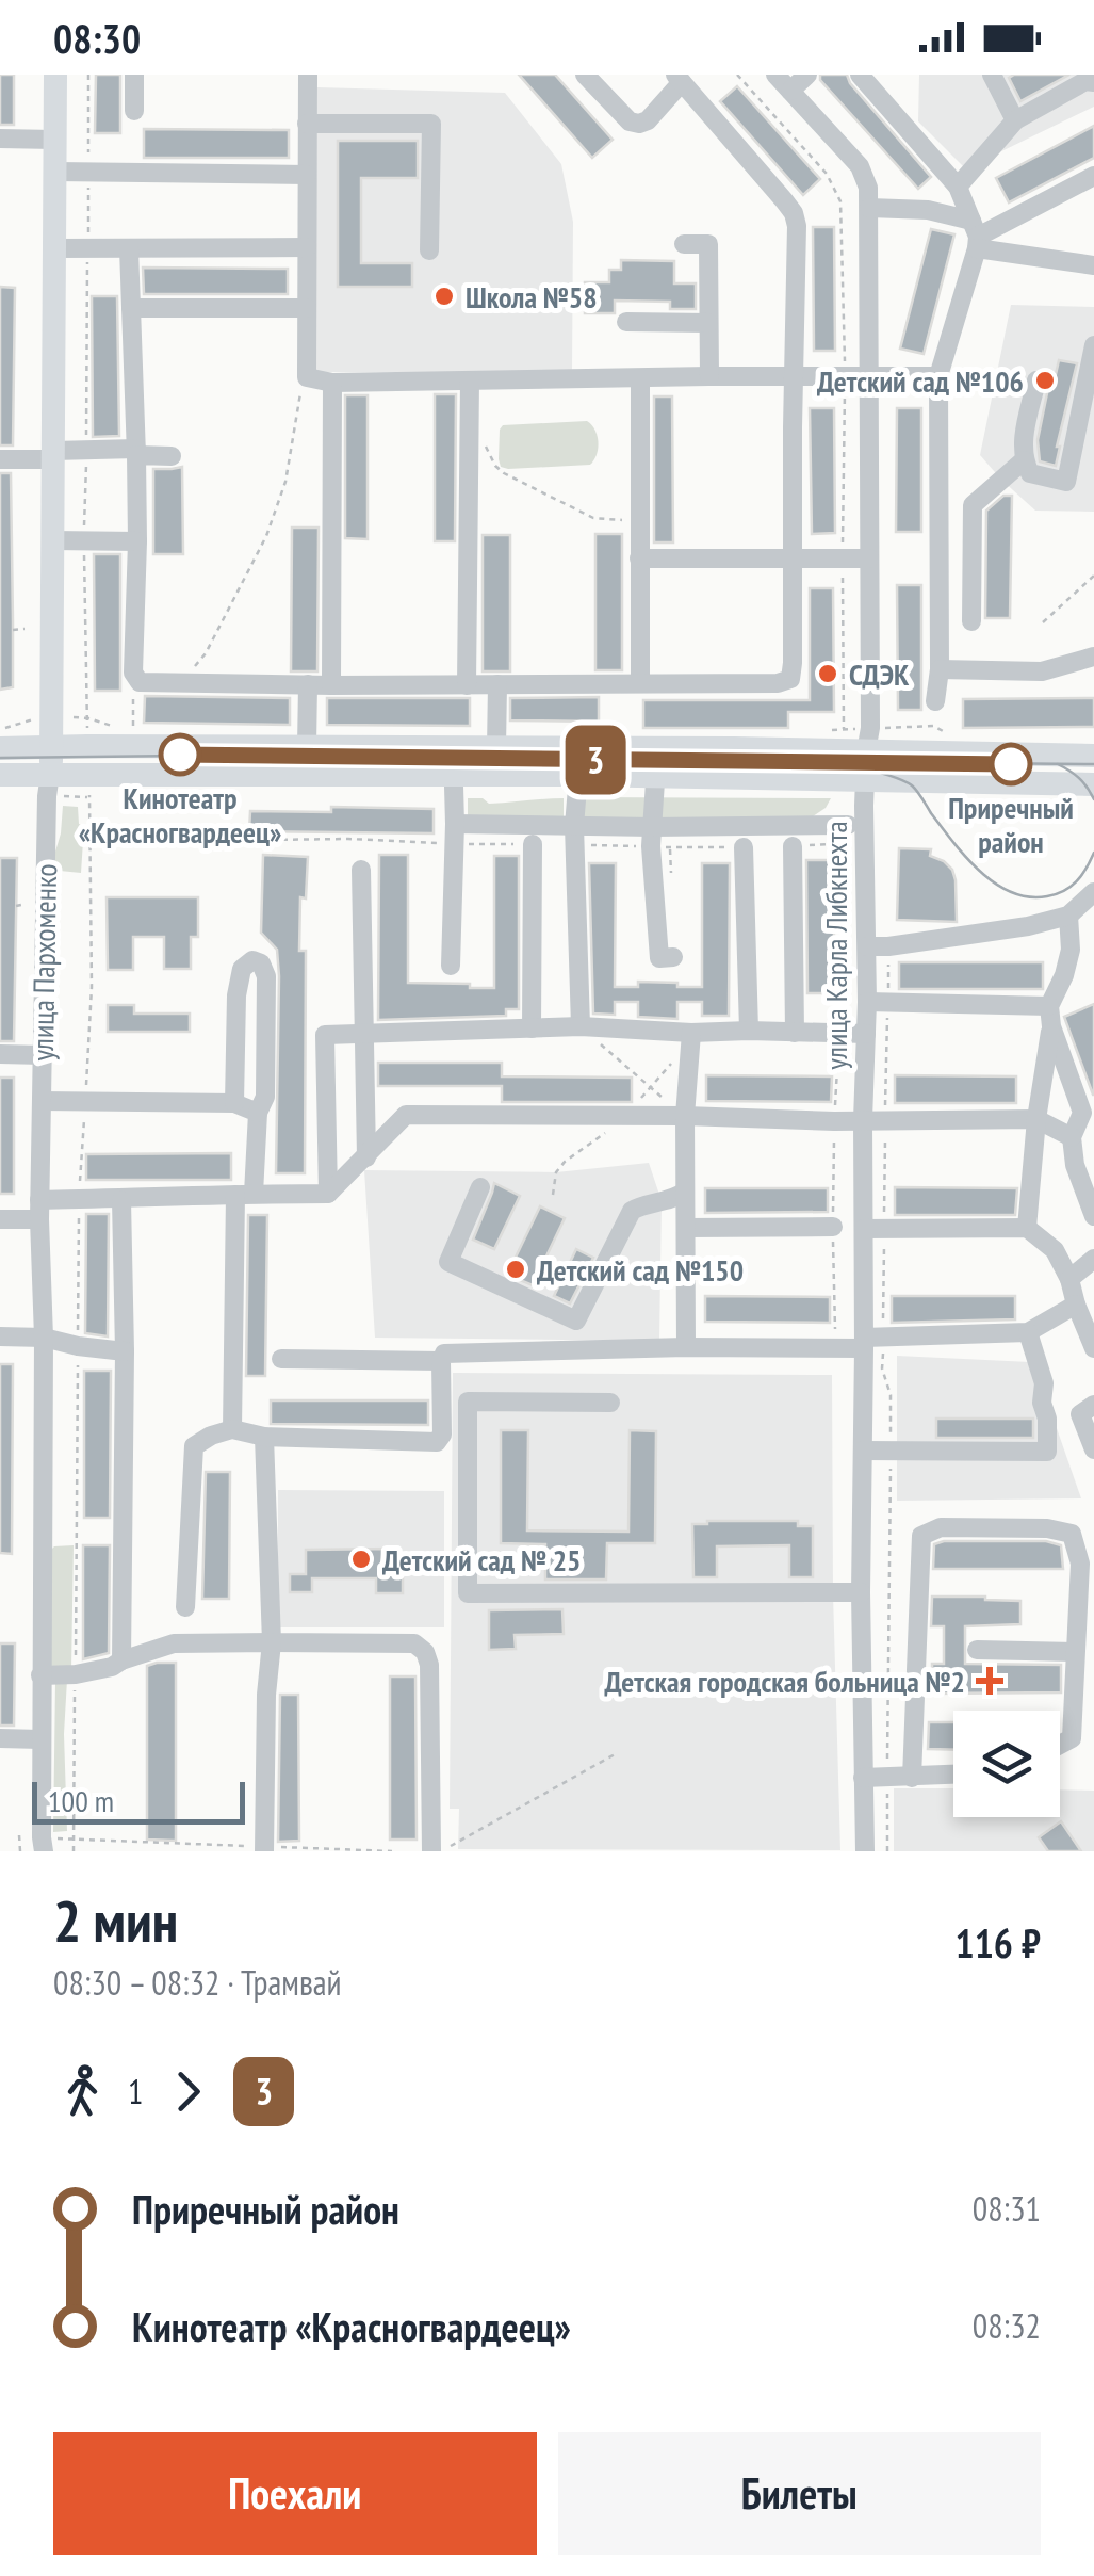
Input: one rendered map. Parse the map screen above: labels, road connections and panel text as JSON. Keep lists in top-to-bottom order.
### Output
{
  "streets": {
    "main road": ["улица Пархоменко"],
    "street": ["улица Карла Либкнехта"]
  },
  "places": {
    "other": [
      "Школа №58",
      "Детский сад №106",
      "СДЭК",
      "Кинотеатр «Красногвардеец»",
      "Приречный район",
      "Детский сад №150",
      "Детский сад № 25"
    ],
    "health": ["Детская городская больница №2"]
  },
  "lines": ["tram line 3"],
  "scale_bar": "100 m",
  "page": {
    "status": "08:30",
    "on_map": "3",
    "scale": "100 m",
    "heading": ["2 мин", "08:30 – 08:32 · Трамвай", "116 ₽"],
    "legs": ["1", "3"],
    "list": [
      {
        "name": "Приречный район",
        "value": "08:31"
      },
      {
        "name": "Кинотеатр «Красногвардеец»",
        "value": "08:32"
      }
    ],
    "buttons": ["Поехали", "Билеты"]
  }
}
